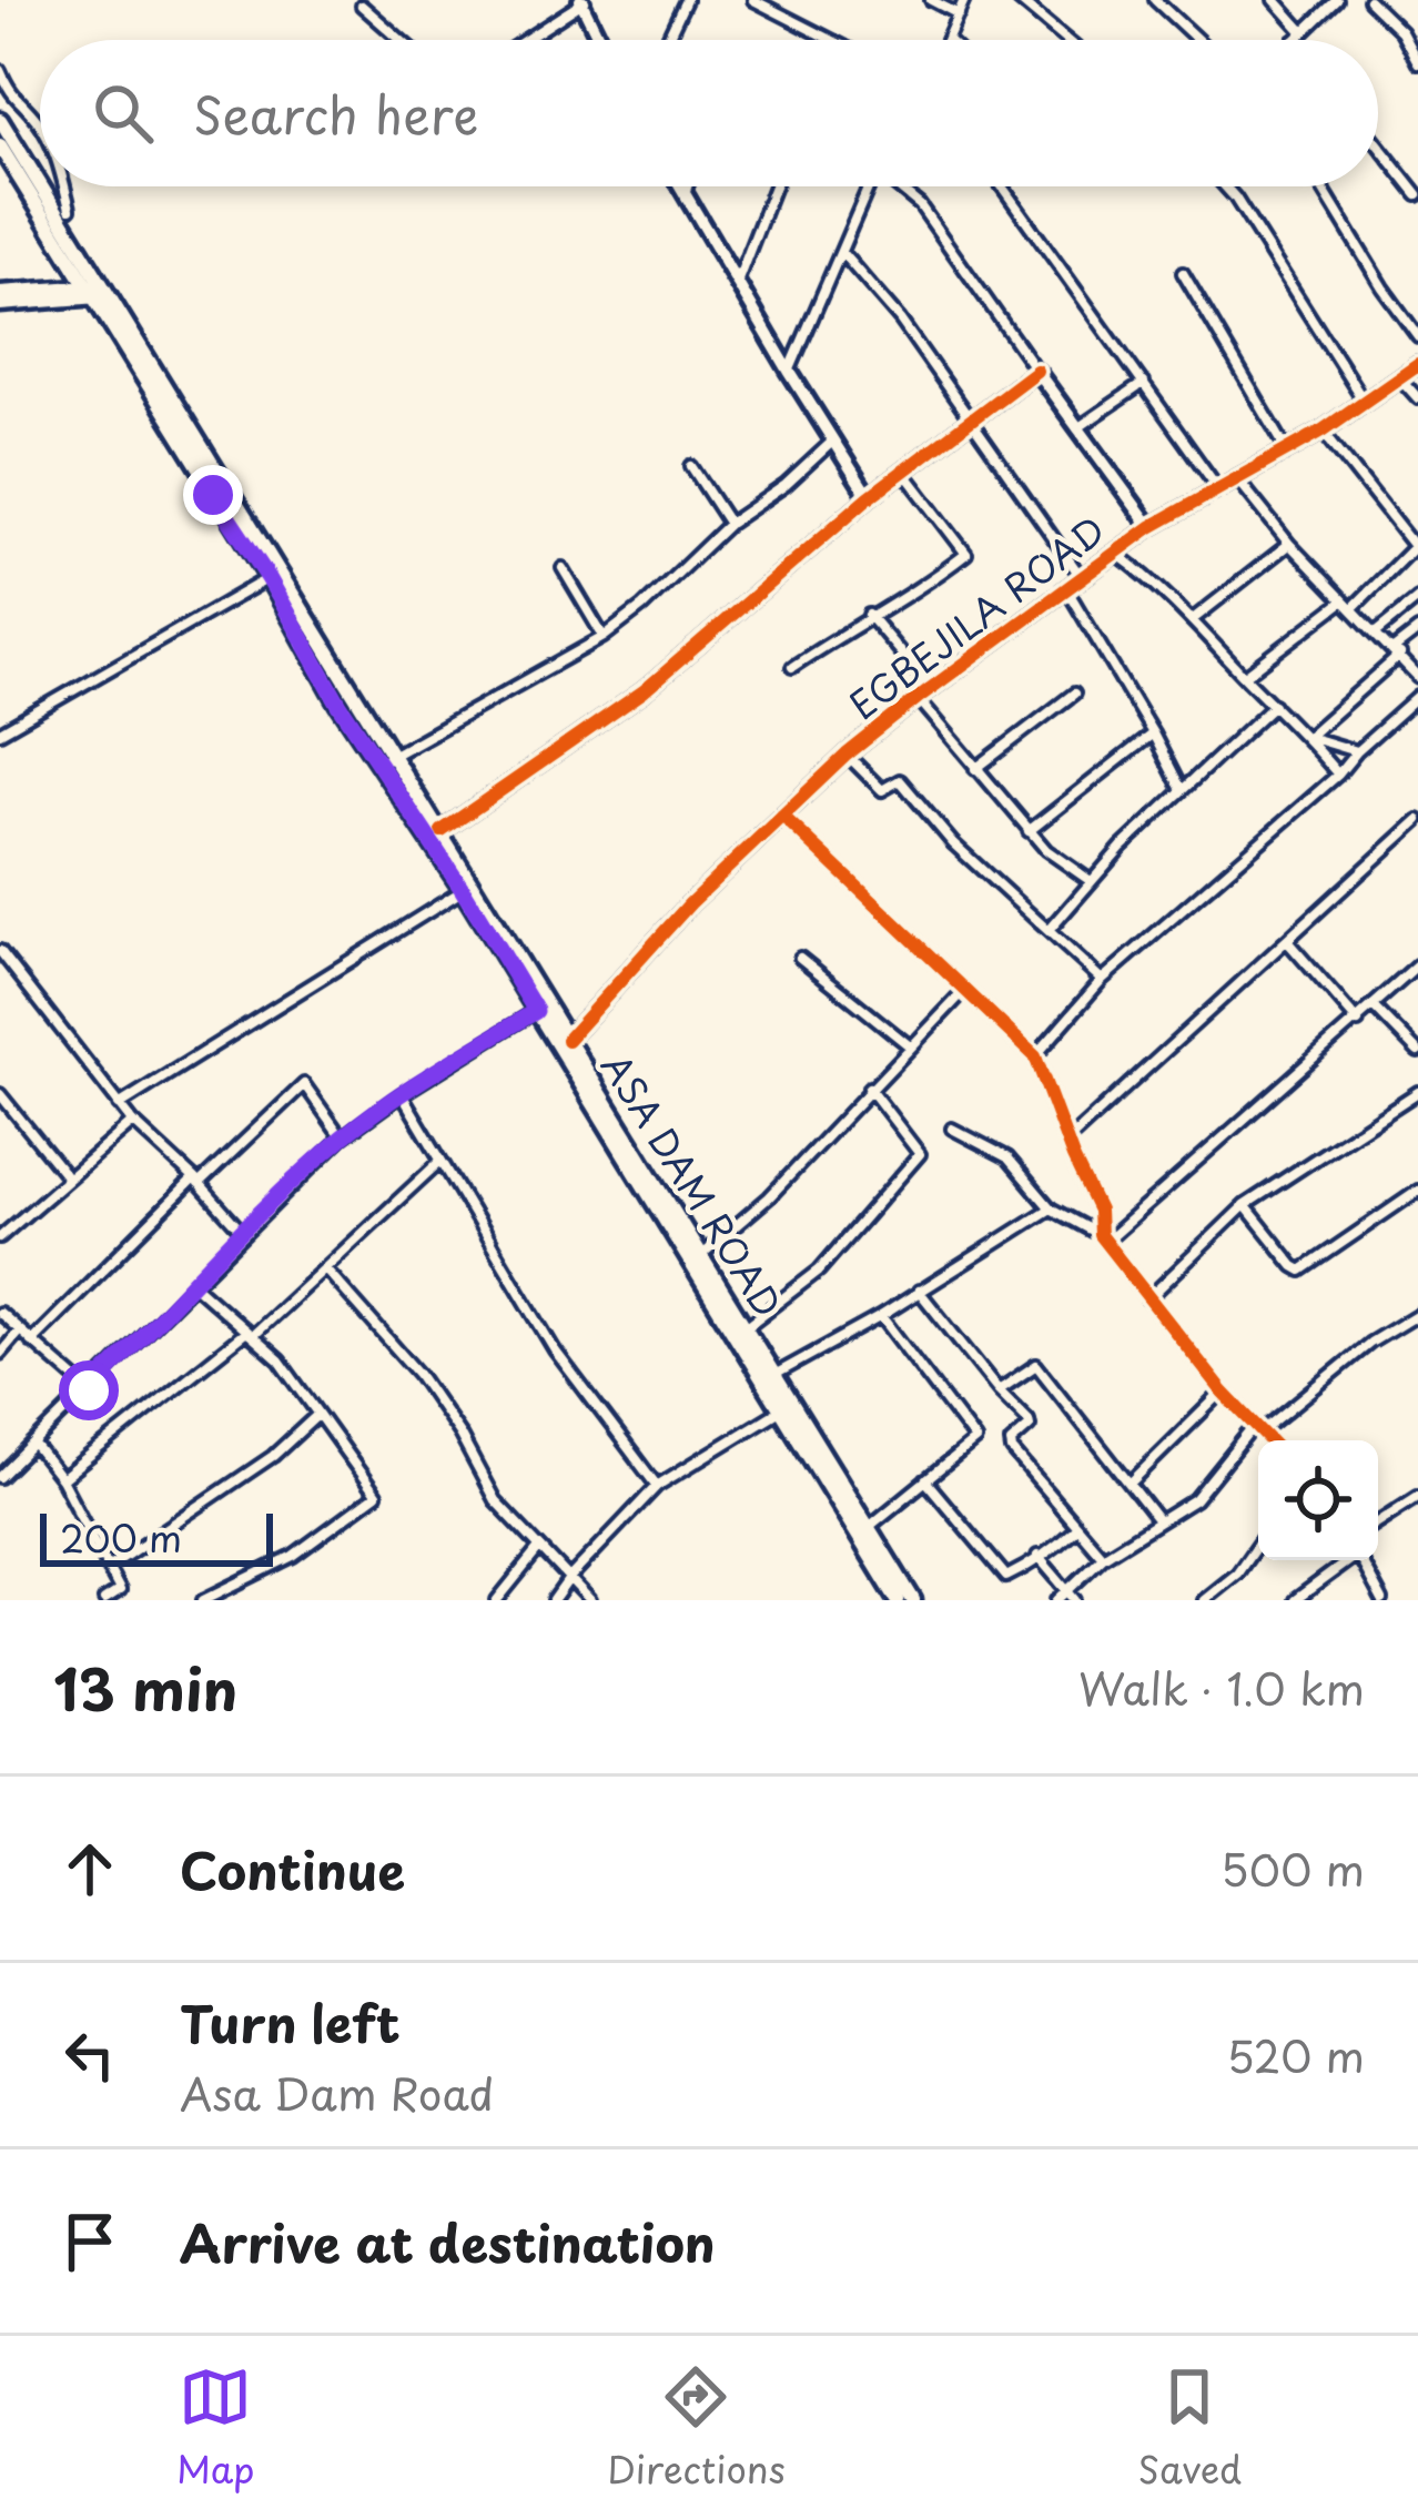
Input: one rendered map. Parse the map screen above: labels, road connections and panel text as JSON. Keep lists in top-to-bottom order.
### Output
{
  "streets": {
    "main road": ["ASA DAM ROAD"],
    "street": ["EGBEJILA ROAD"]
  },
  "crossings": [
    ["EGBEJILA ROAD", "ASA DAM ROAD"]
  ],
  "scale_bar": "200 m",
  "page": {
    "search": "Search here",
    "scale": "200 m",
    "heading": ["13 min", "Walk · 1.0 km"],
    "list": [
      ["Continue", "500 m"],
      ["Turn left", "Asa Dam Road", "520 m"],
      "Arrive at destination"
    ],
    "nav": ["Map", "Directions", "Saved"]
  }
}
